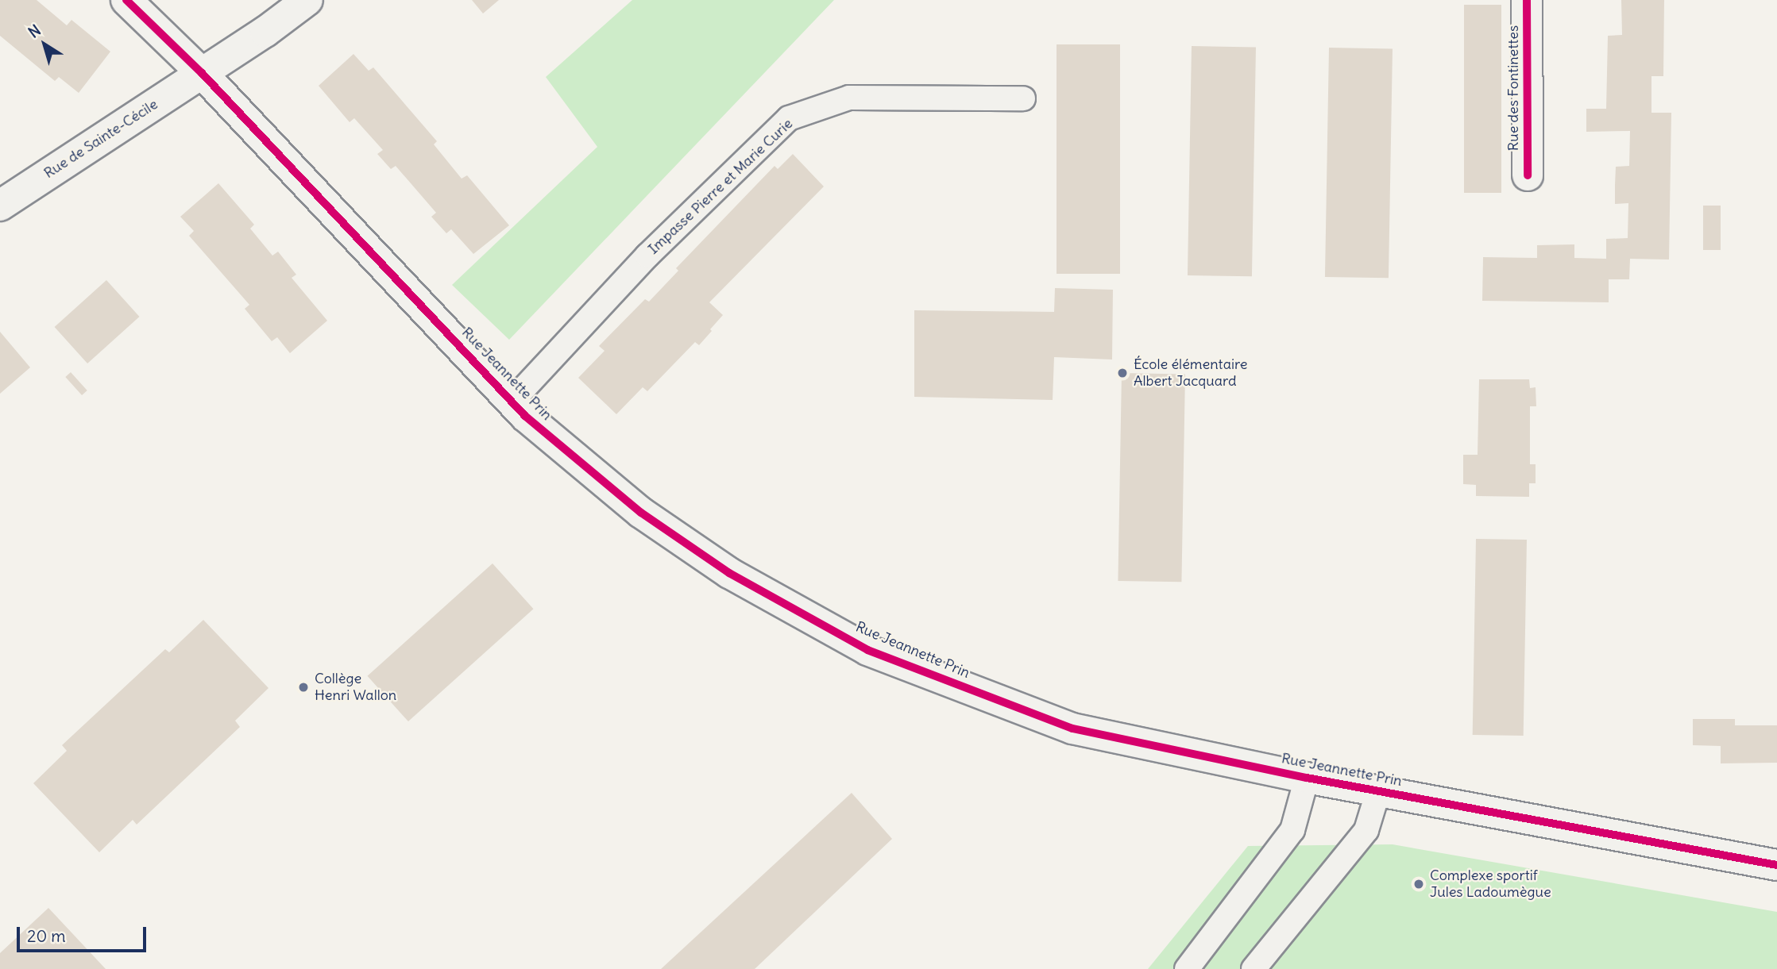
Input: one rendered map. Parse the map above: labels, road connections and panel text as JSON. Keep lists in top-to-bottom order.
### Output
{
  "streets": {
    "street": ["Rue des Fontinettes", "Rue de Sainte-Cécile", "Rue Jeannette Prin"],
    "lane": ["Impasse Pierre et Marie Curie"]
  },
  "crossings": [
    ["Rue de Sainte-Cécile", "Rue Jeannette Prin"],
    ["Impasse Pierre et Marie Curie", "Rue Jeannette Prin"]
  ],
  "places": ["École élémentaire Albert Jacquard", "Collège Henri Wallon", "Complexe sportif Jules Ladoumègue"],
  "scale_bar": "20 m",
  "north": "top left"
}
